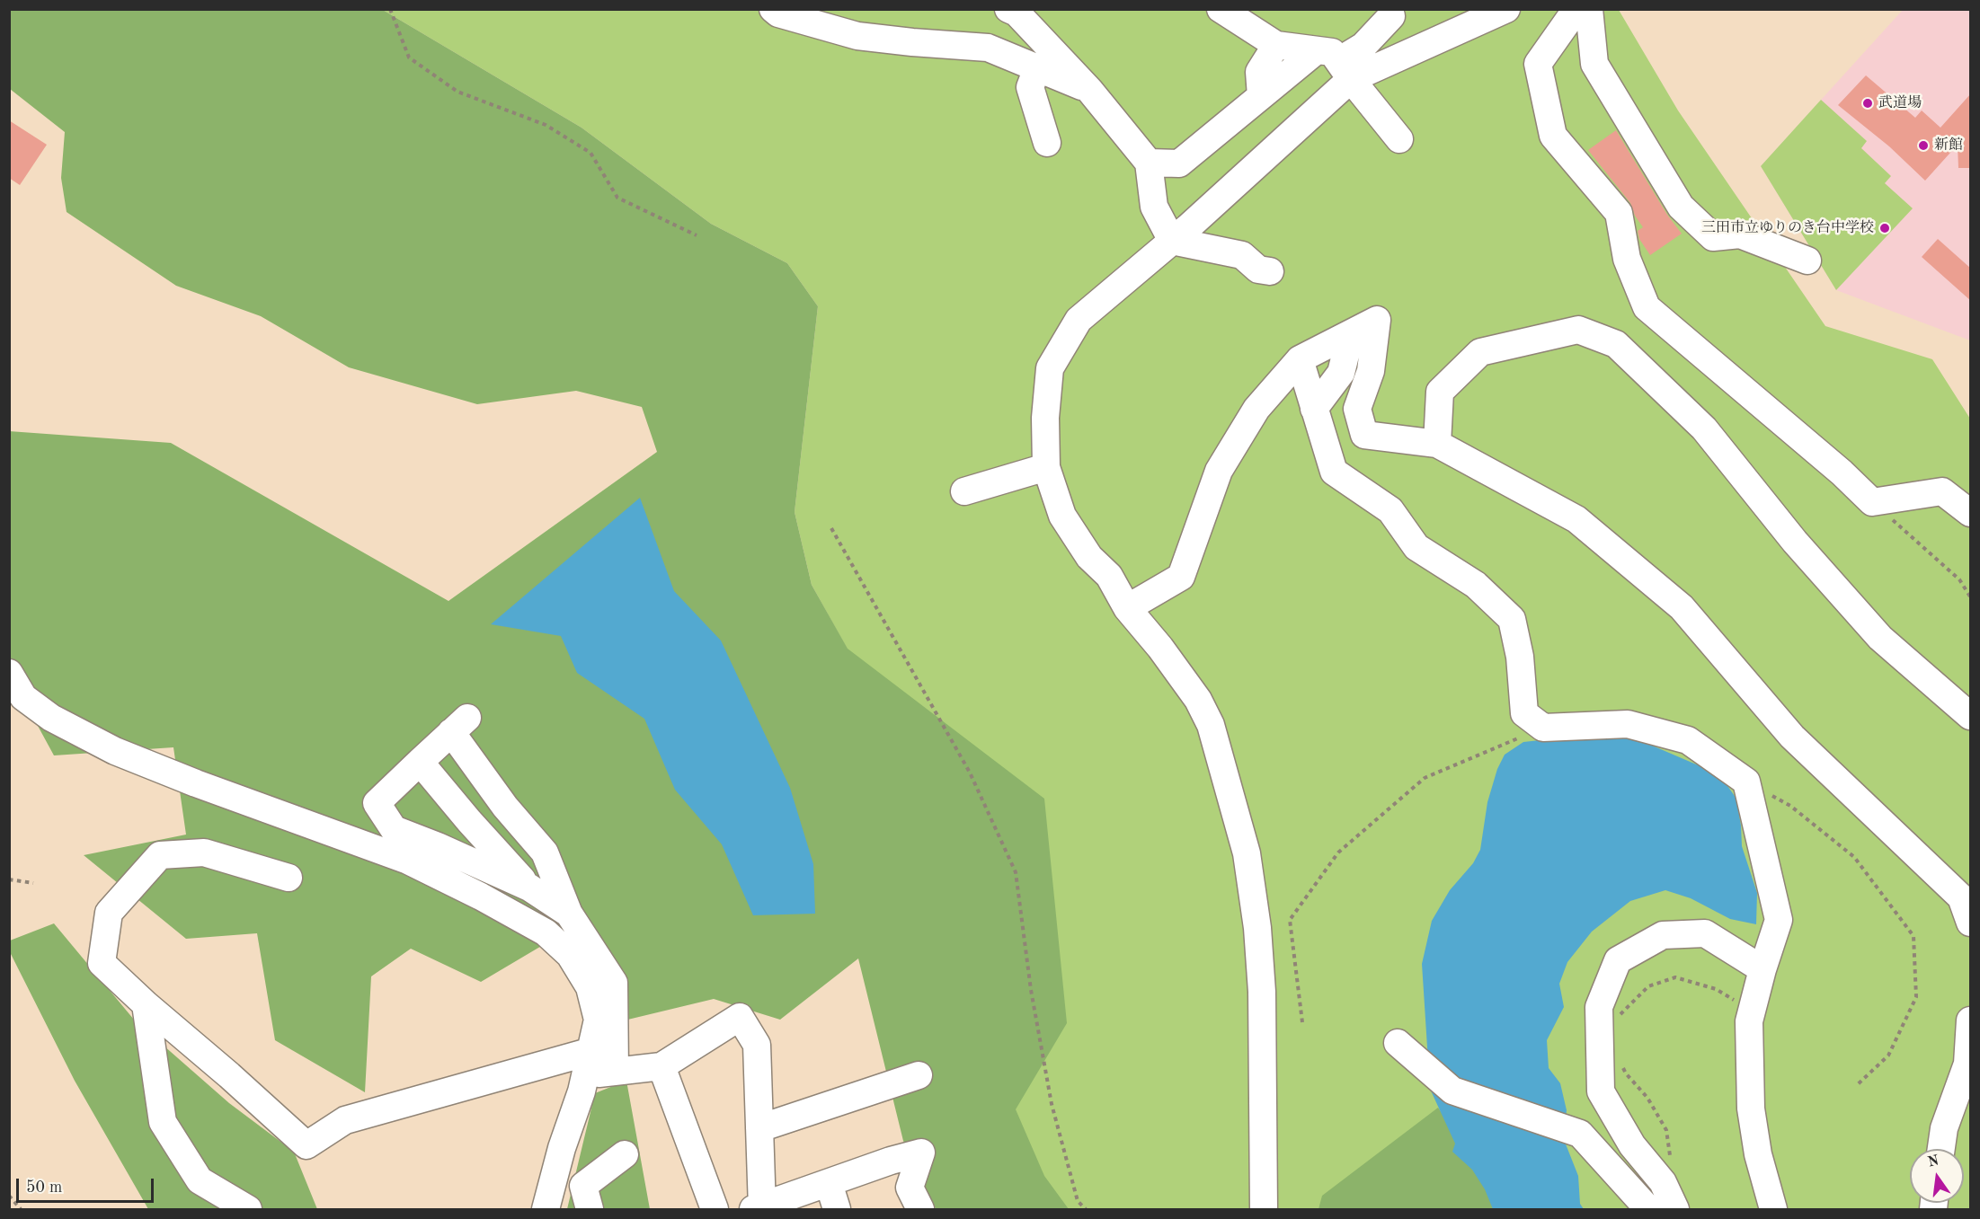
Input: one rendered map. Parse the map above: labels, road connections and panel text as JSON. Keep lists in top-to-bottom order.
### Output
{
  "places": ["武道場", "新館", "三田市立ゆりのき台中学校"],
  "scale_bar": "50 m",
  "north": "top"
}
